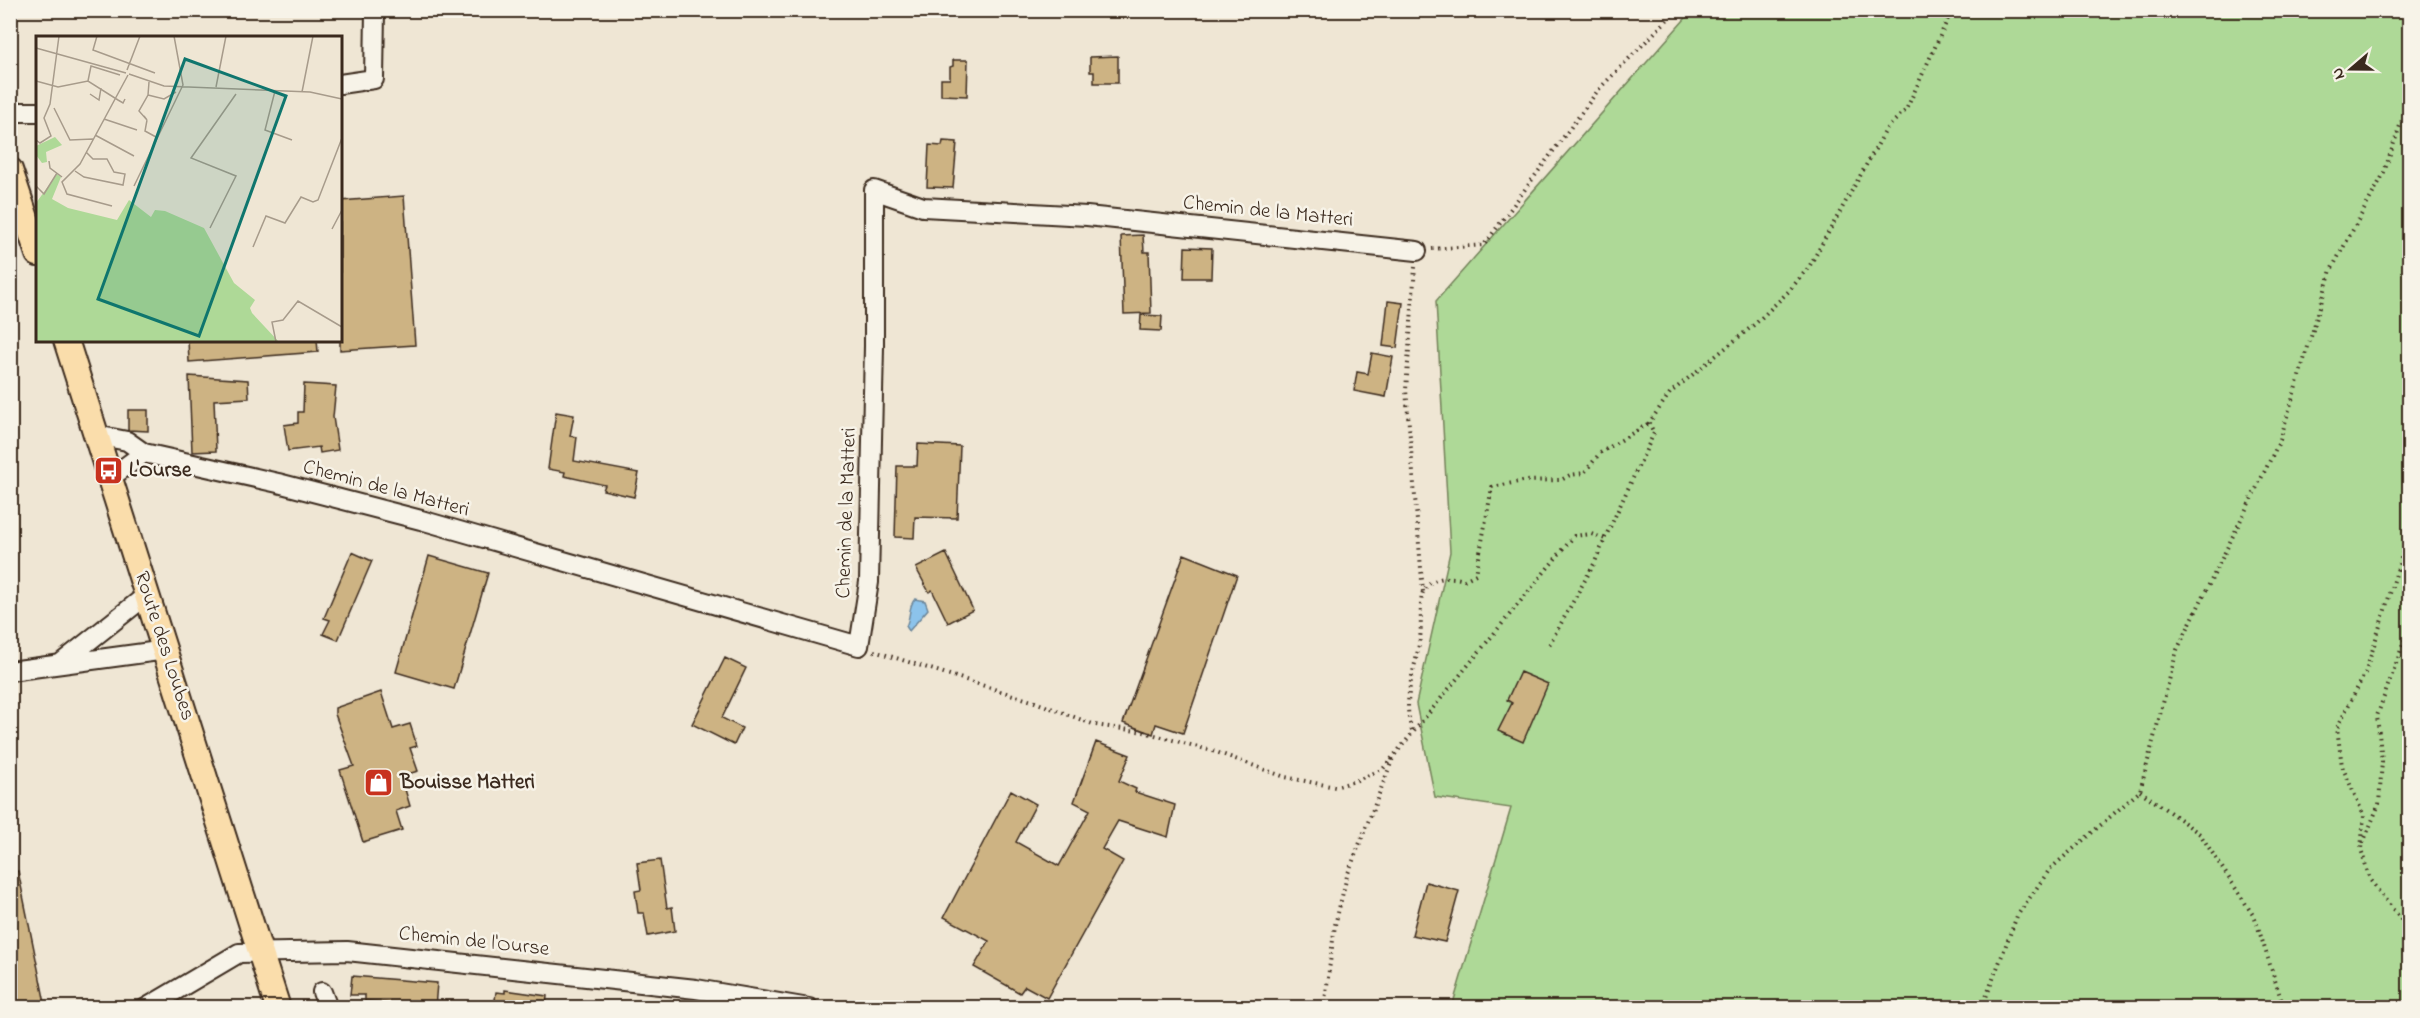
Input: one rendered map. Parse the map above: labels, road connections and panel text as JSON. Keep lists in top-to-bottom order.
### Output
{
  "streets": {
    "main road": ["Route des Loubes"],
    "street": ["Chemin de la Matteri", "Chemin de l'Ourse"]
  },
  "crossings": [
    ["Chemin de la Matteri", "Route des Loubes"],
    ["Route des Loubes", "Chemin de l'Ourse"]
  ],
  "places": {
    "bus stop": ["L'Ourse"],
    "shop": ["Bouisse Matteri"]
  },
  "north": "left"
}
